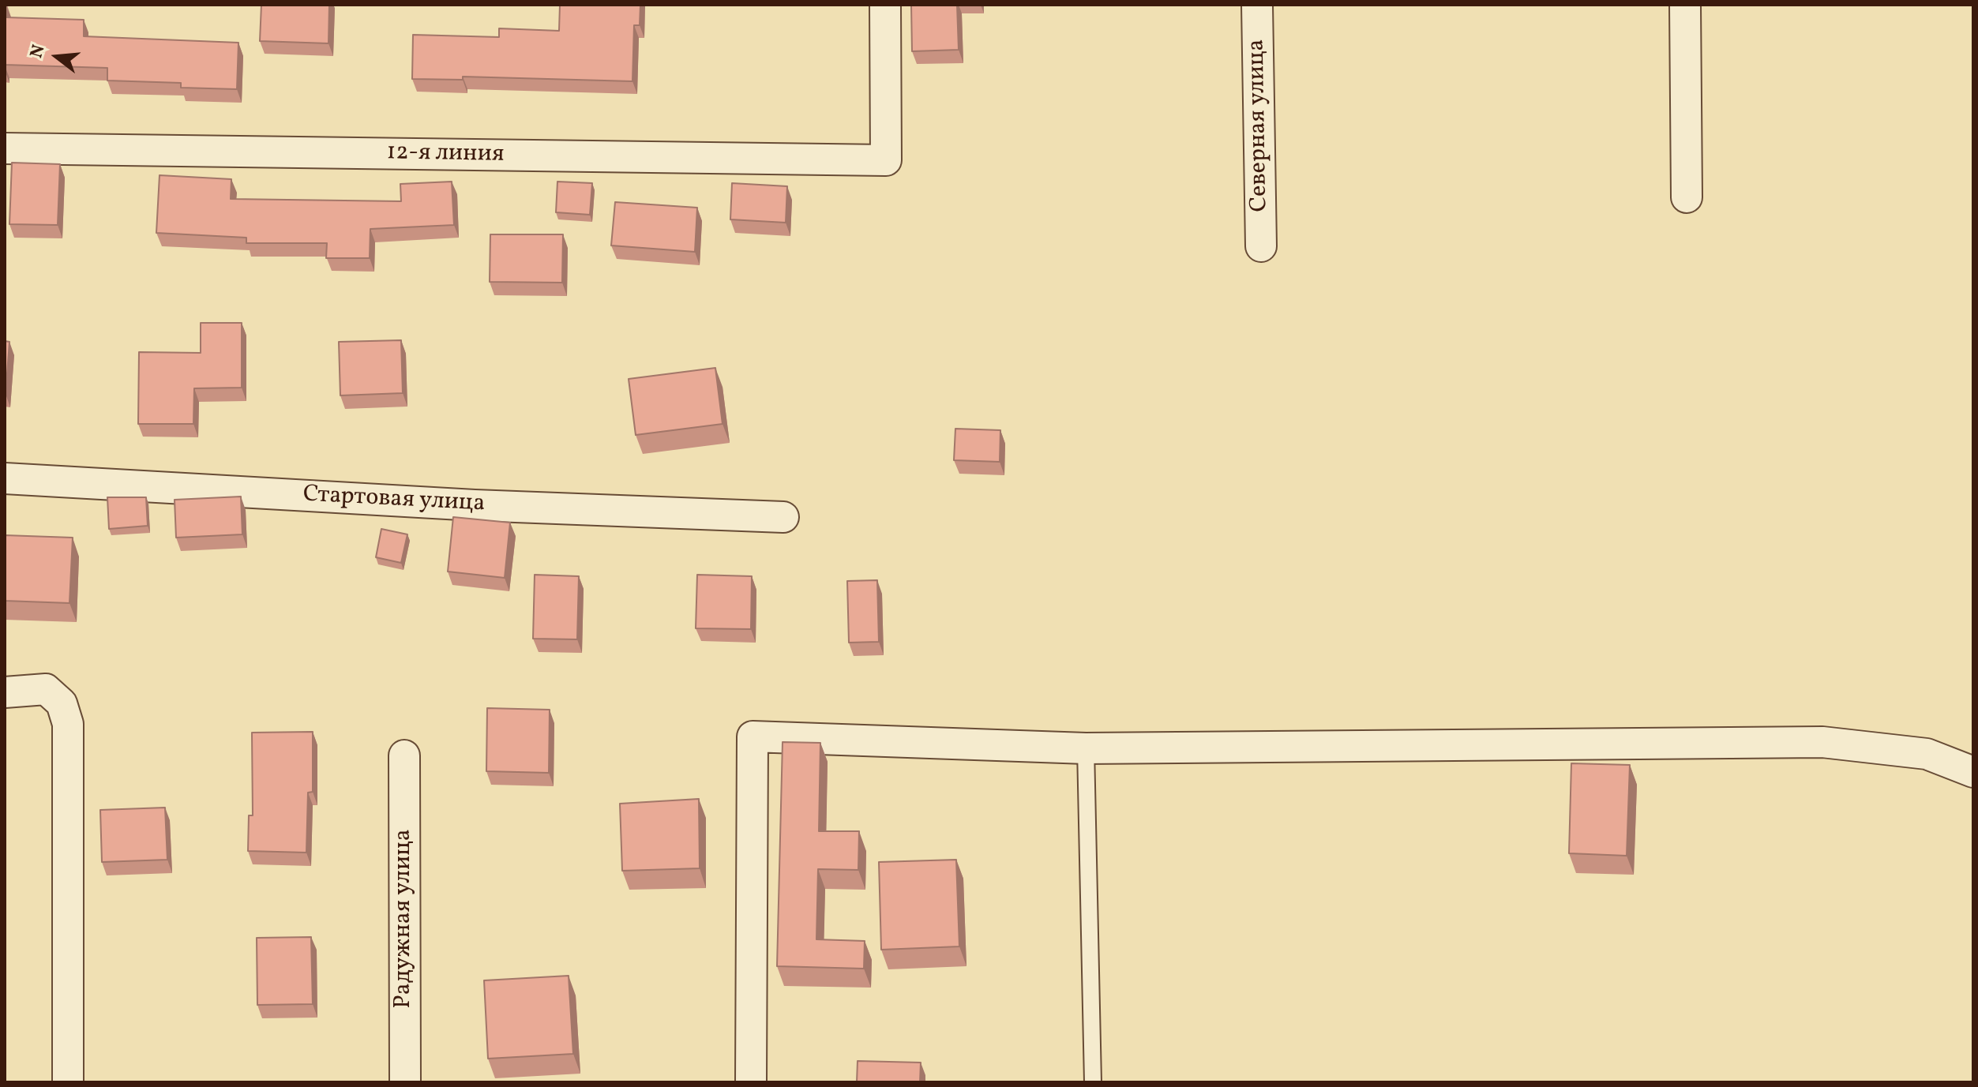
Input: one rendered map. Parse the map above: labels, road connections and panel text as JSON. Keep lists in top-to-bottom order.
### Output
{
  "streets": {
    "street": [
      "Северная улица",
      "12-я линия",
      "Стартовая улица",
      "Радужная улица"
    ]
  },
  "north": "left"
}
